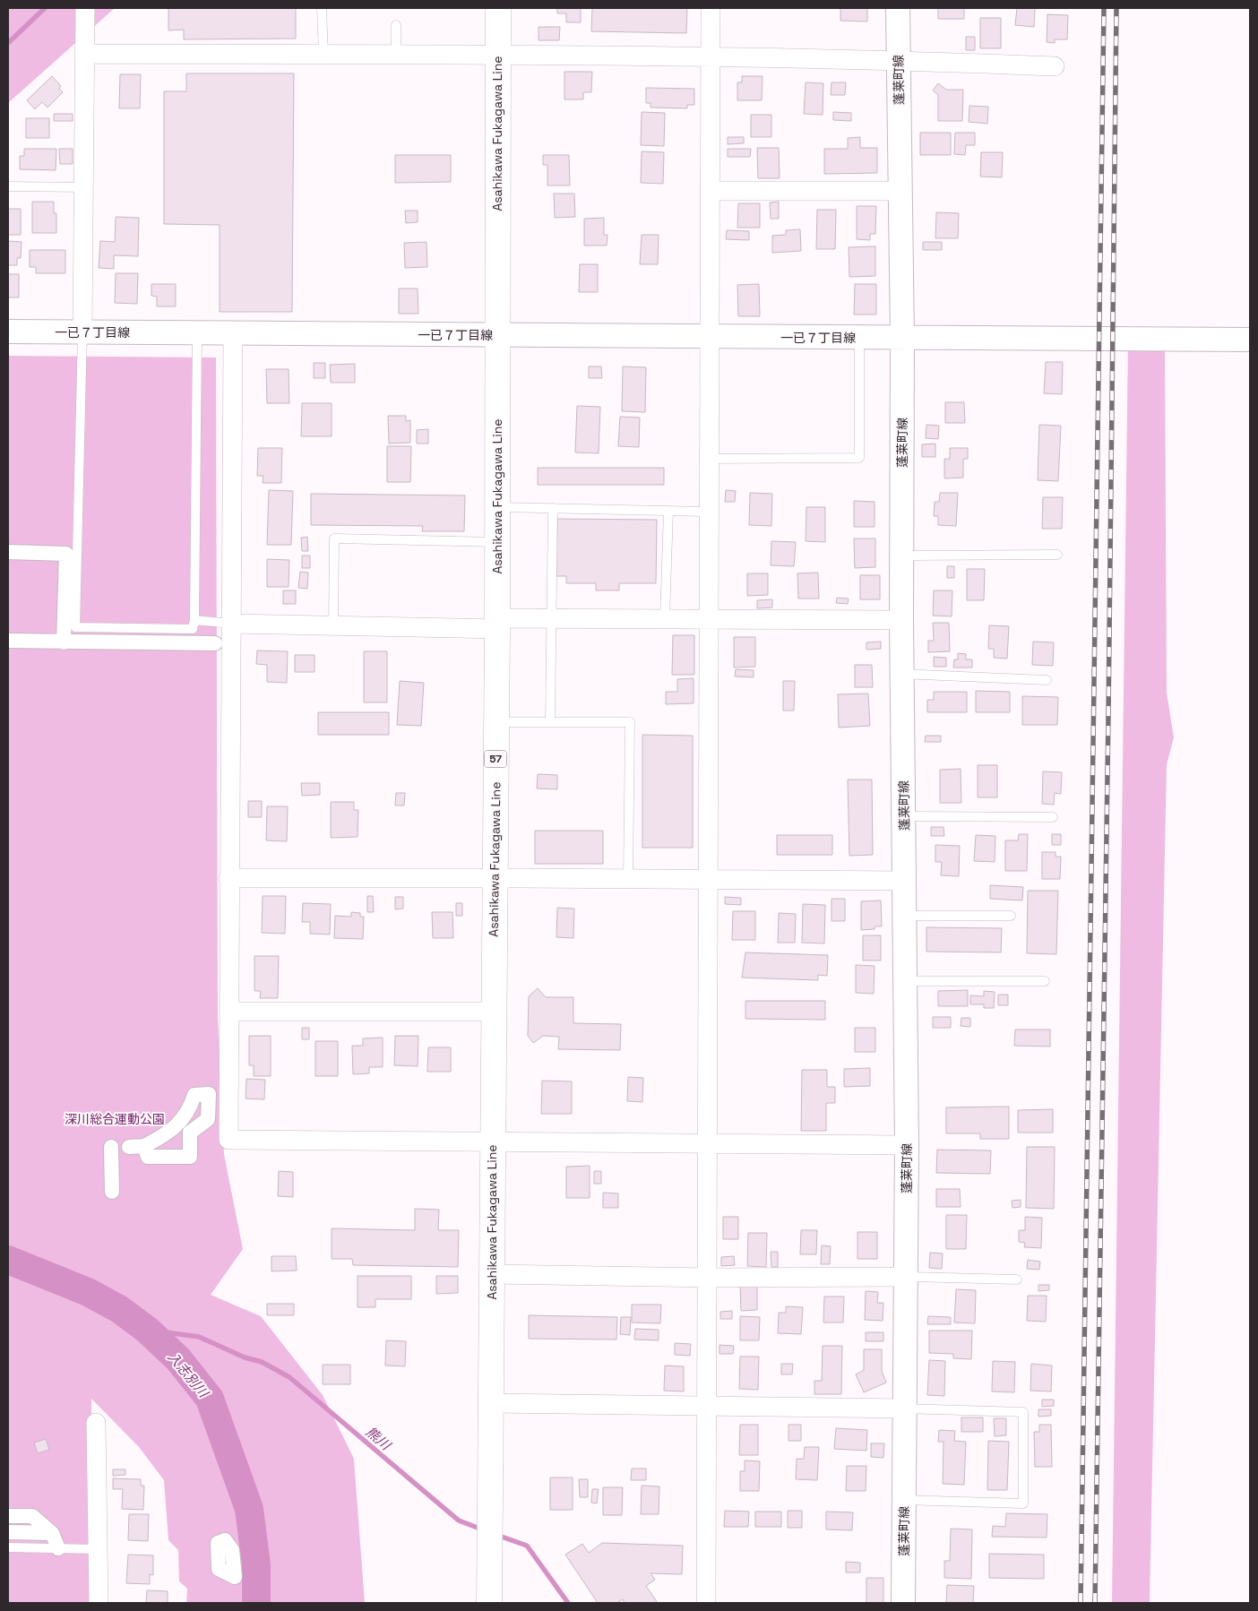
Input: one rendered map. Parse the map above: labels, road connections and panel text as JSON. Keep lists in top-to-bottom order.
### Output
{
  "streets": {
    "main road": ["Asahikawa Fukagawa Line", "57"],
    "street": ["蓬莱町線", "一已７丁目線"]
  },
  "crossings": [
    ["蓬莱町線", "一已７丁目線"],
    ["Asahikawa Fukagawa Line", "一已７丁目線"]
  ],
  "water": ["入志別川", "熊川"],
  "parks": ["深川総合運動公園"]
}
